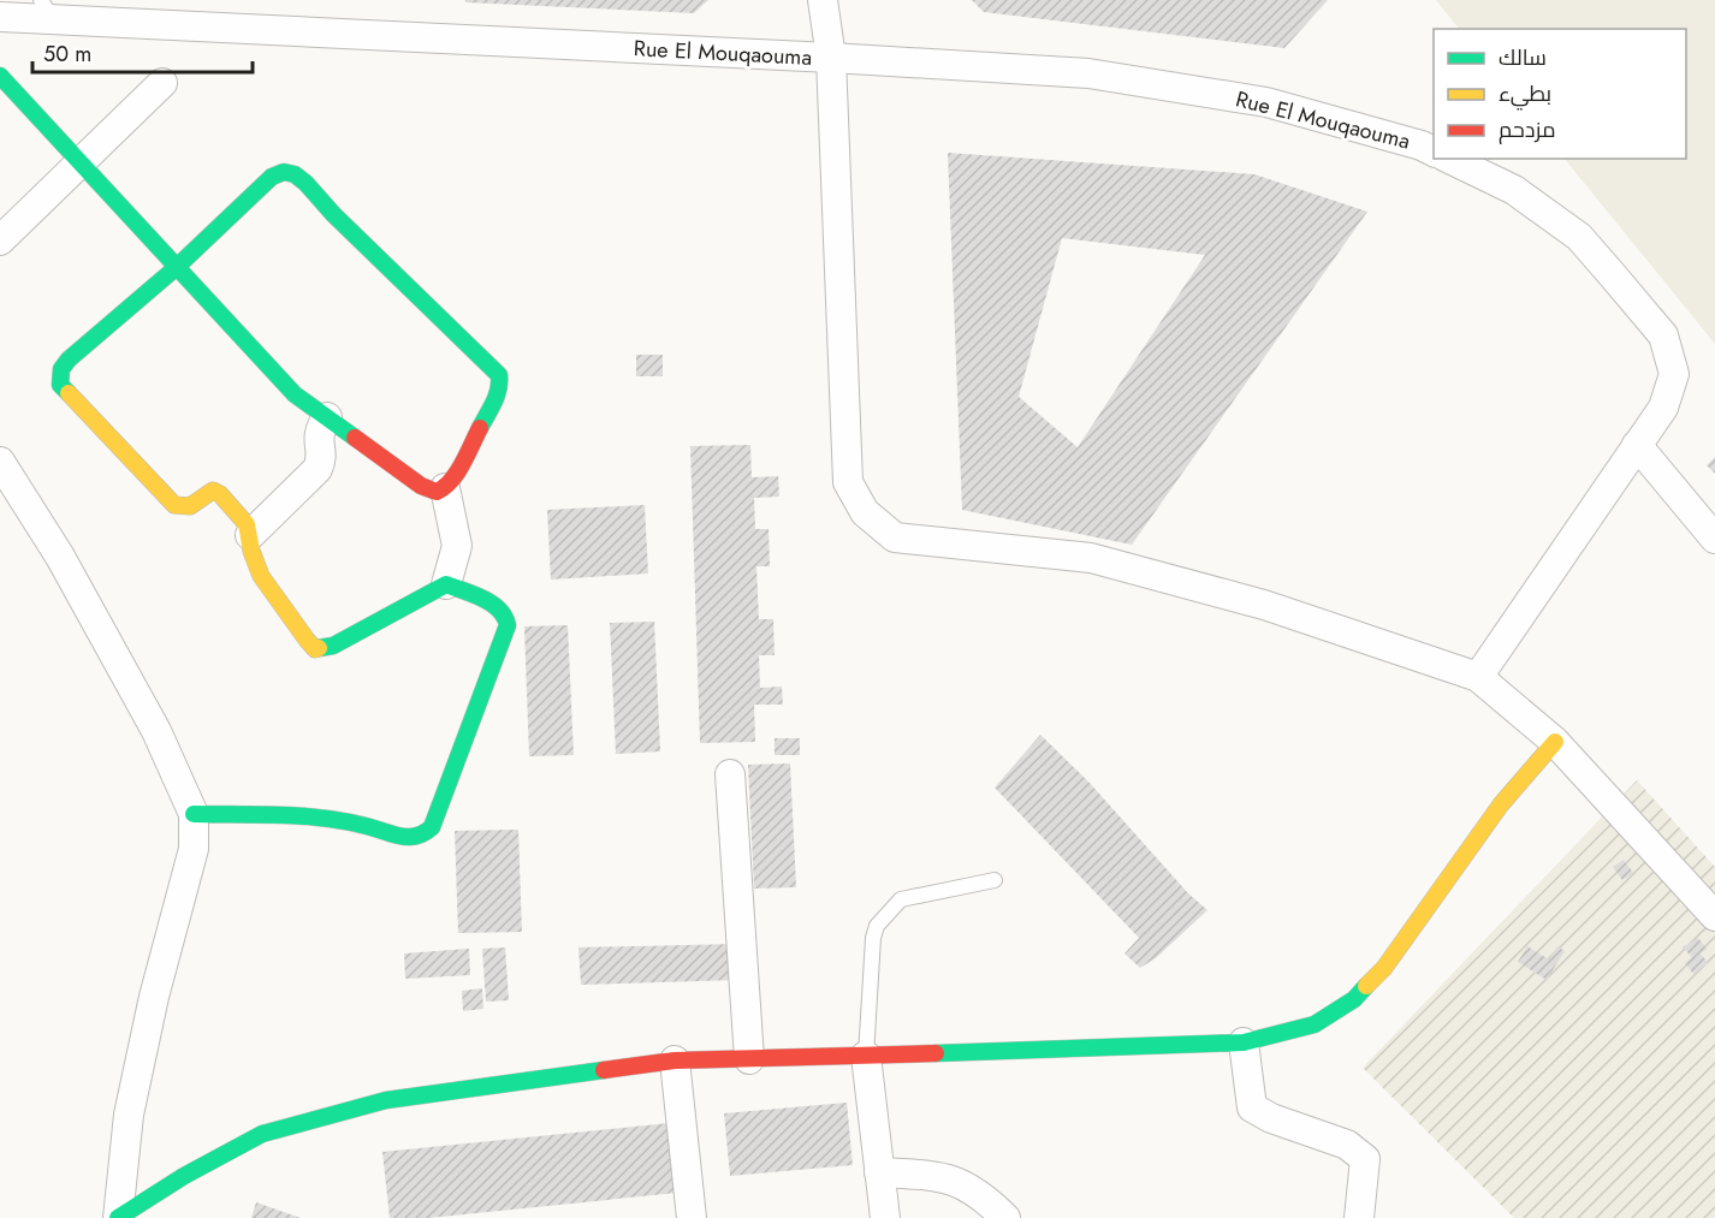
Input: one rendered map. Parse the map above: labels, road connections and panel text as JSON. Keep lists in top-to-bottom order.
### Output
{
  "streets": {
    "street": ["Rue El Mouqaouma"]
  },
  "legend": ["سالك", "بطيء", "مزدحم"],
  "scale_bar": "50 m"
}
